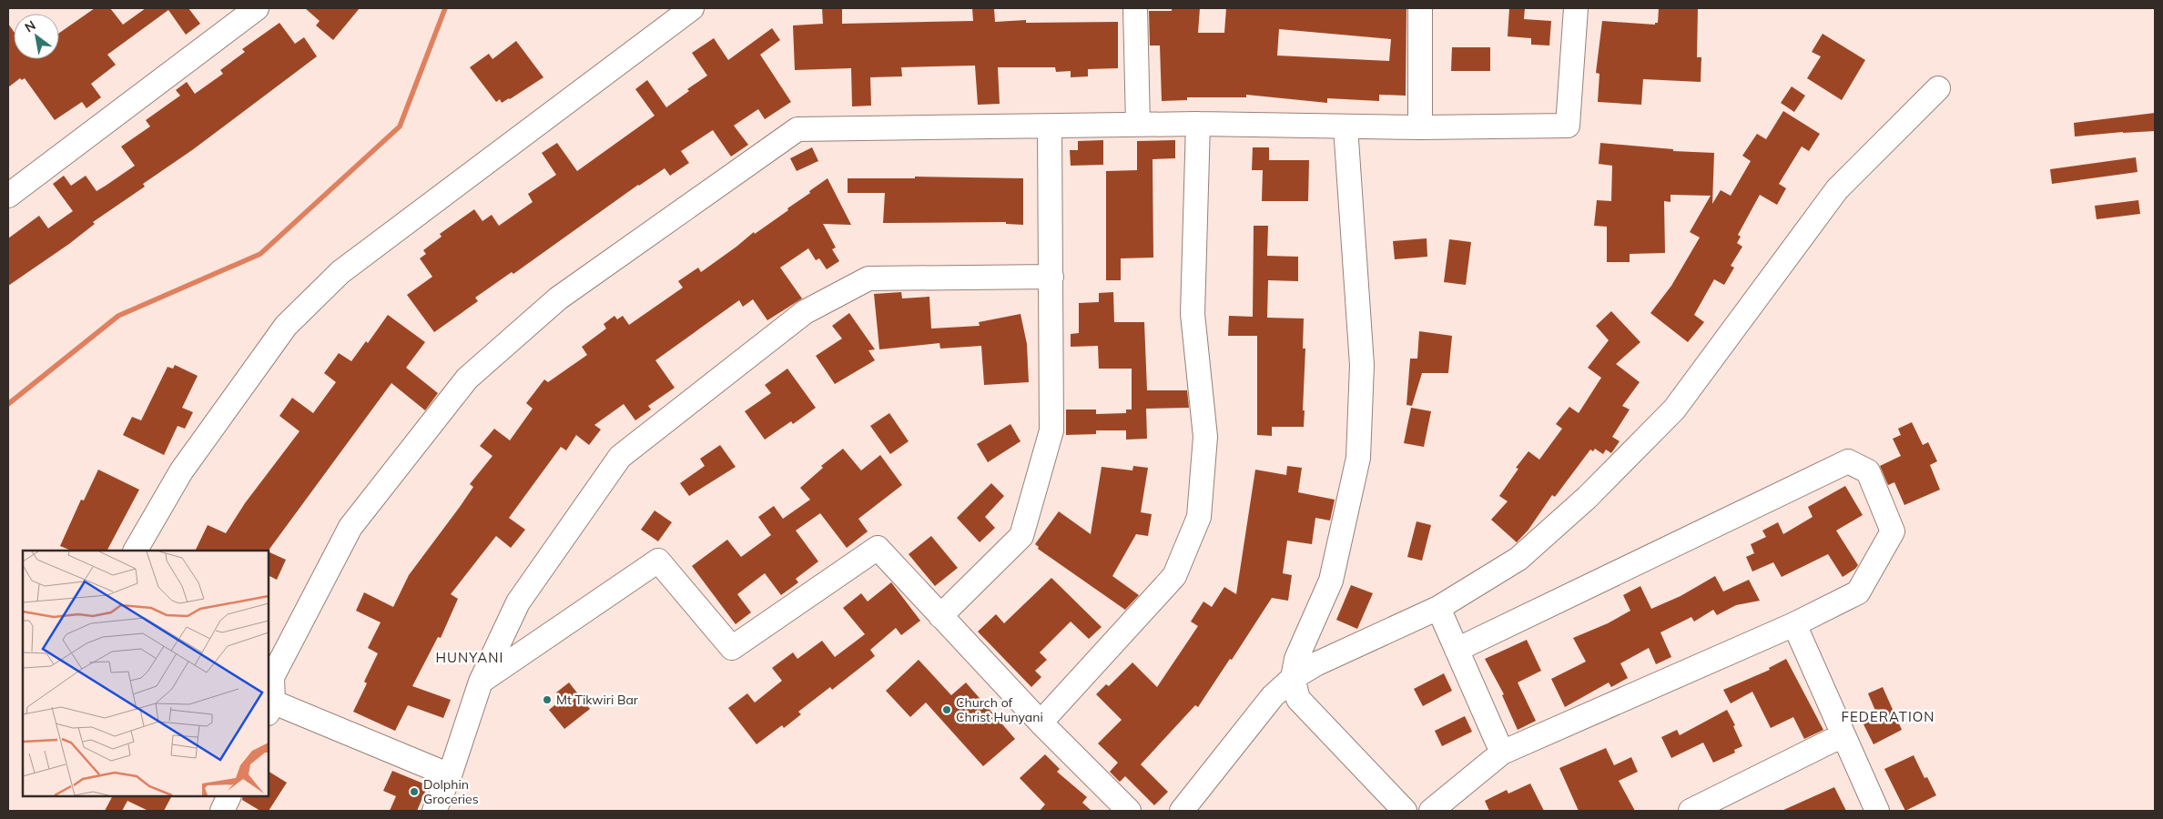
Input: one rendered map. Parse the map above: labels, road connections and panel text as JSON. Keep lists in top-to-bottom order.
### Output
{
  "districts": ["HUNYANI", "FEDERATION"],
  "places": ["Mt Tikwiri Bar", "Church of Christ Hunyani", "Dolphin Groceries"],
  "north": "top left"
}
